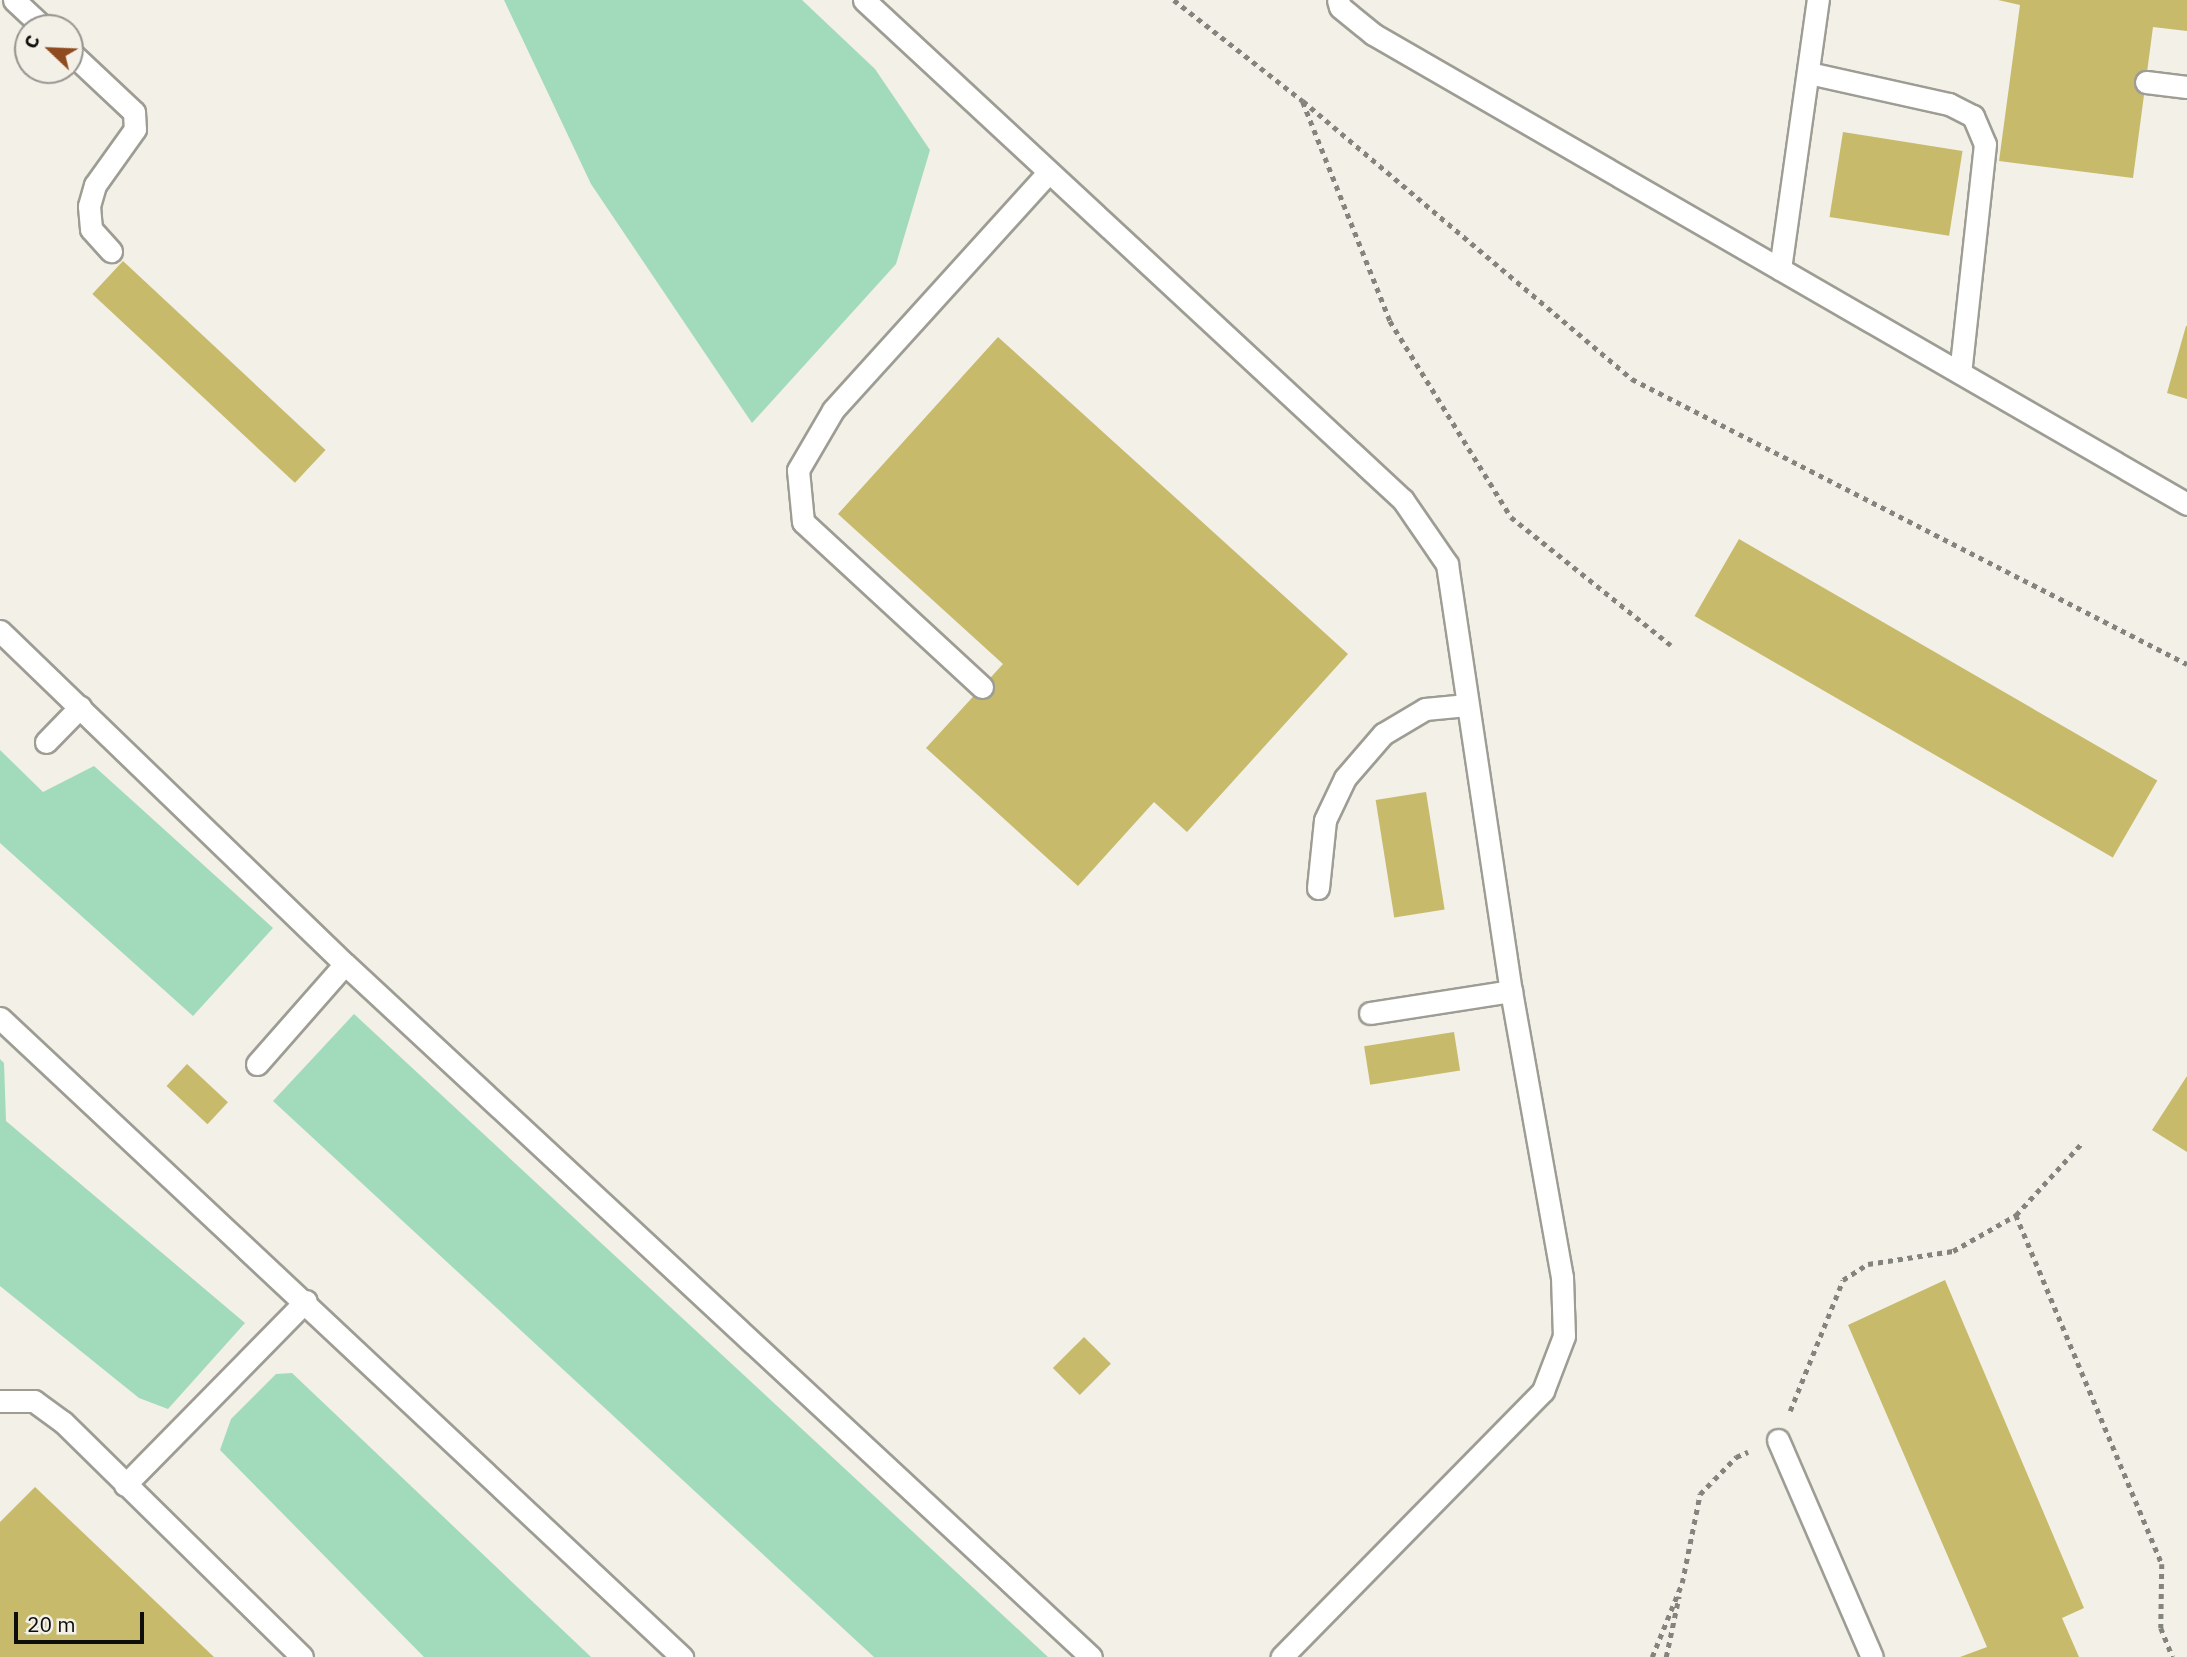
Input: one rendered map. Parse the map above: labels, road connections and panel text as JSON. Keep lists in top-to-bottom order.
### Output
{
  "scale_bar": "20 m",
  "north": "top left"
}
